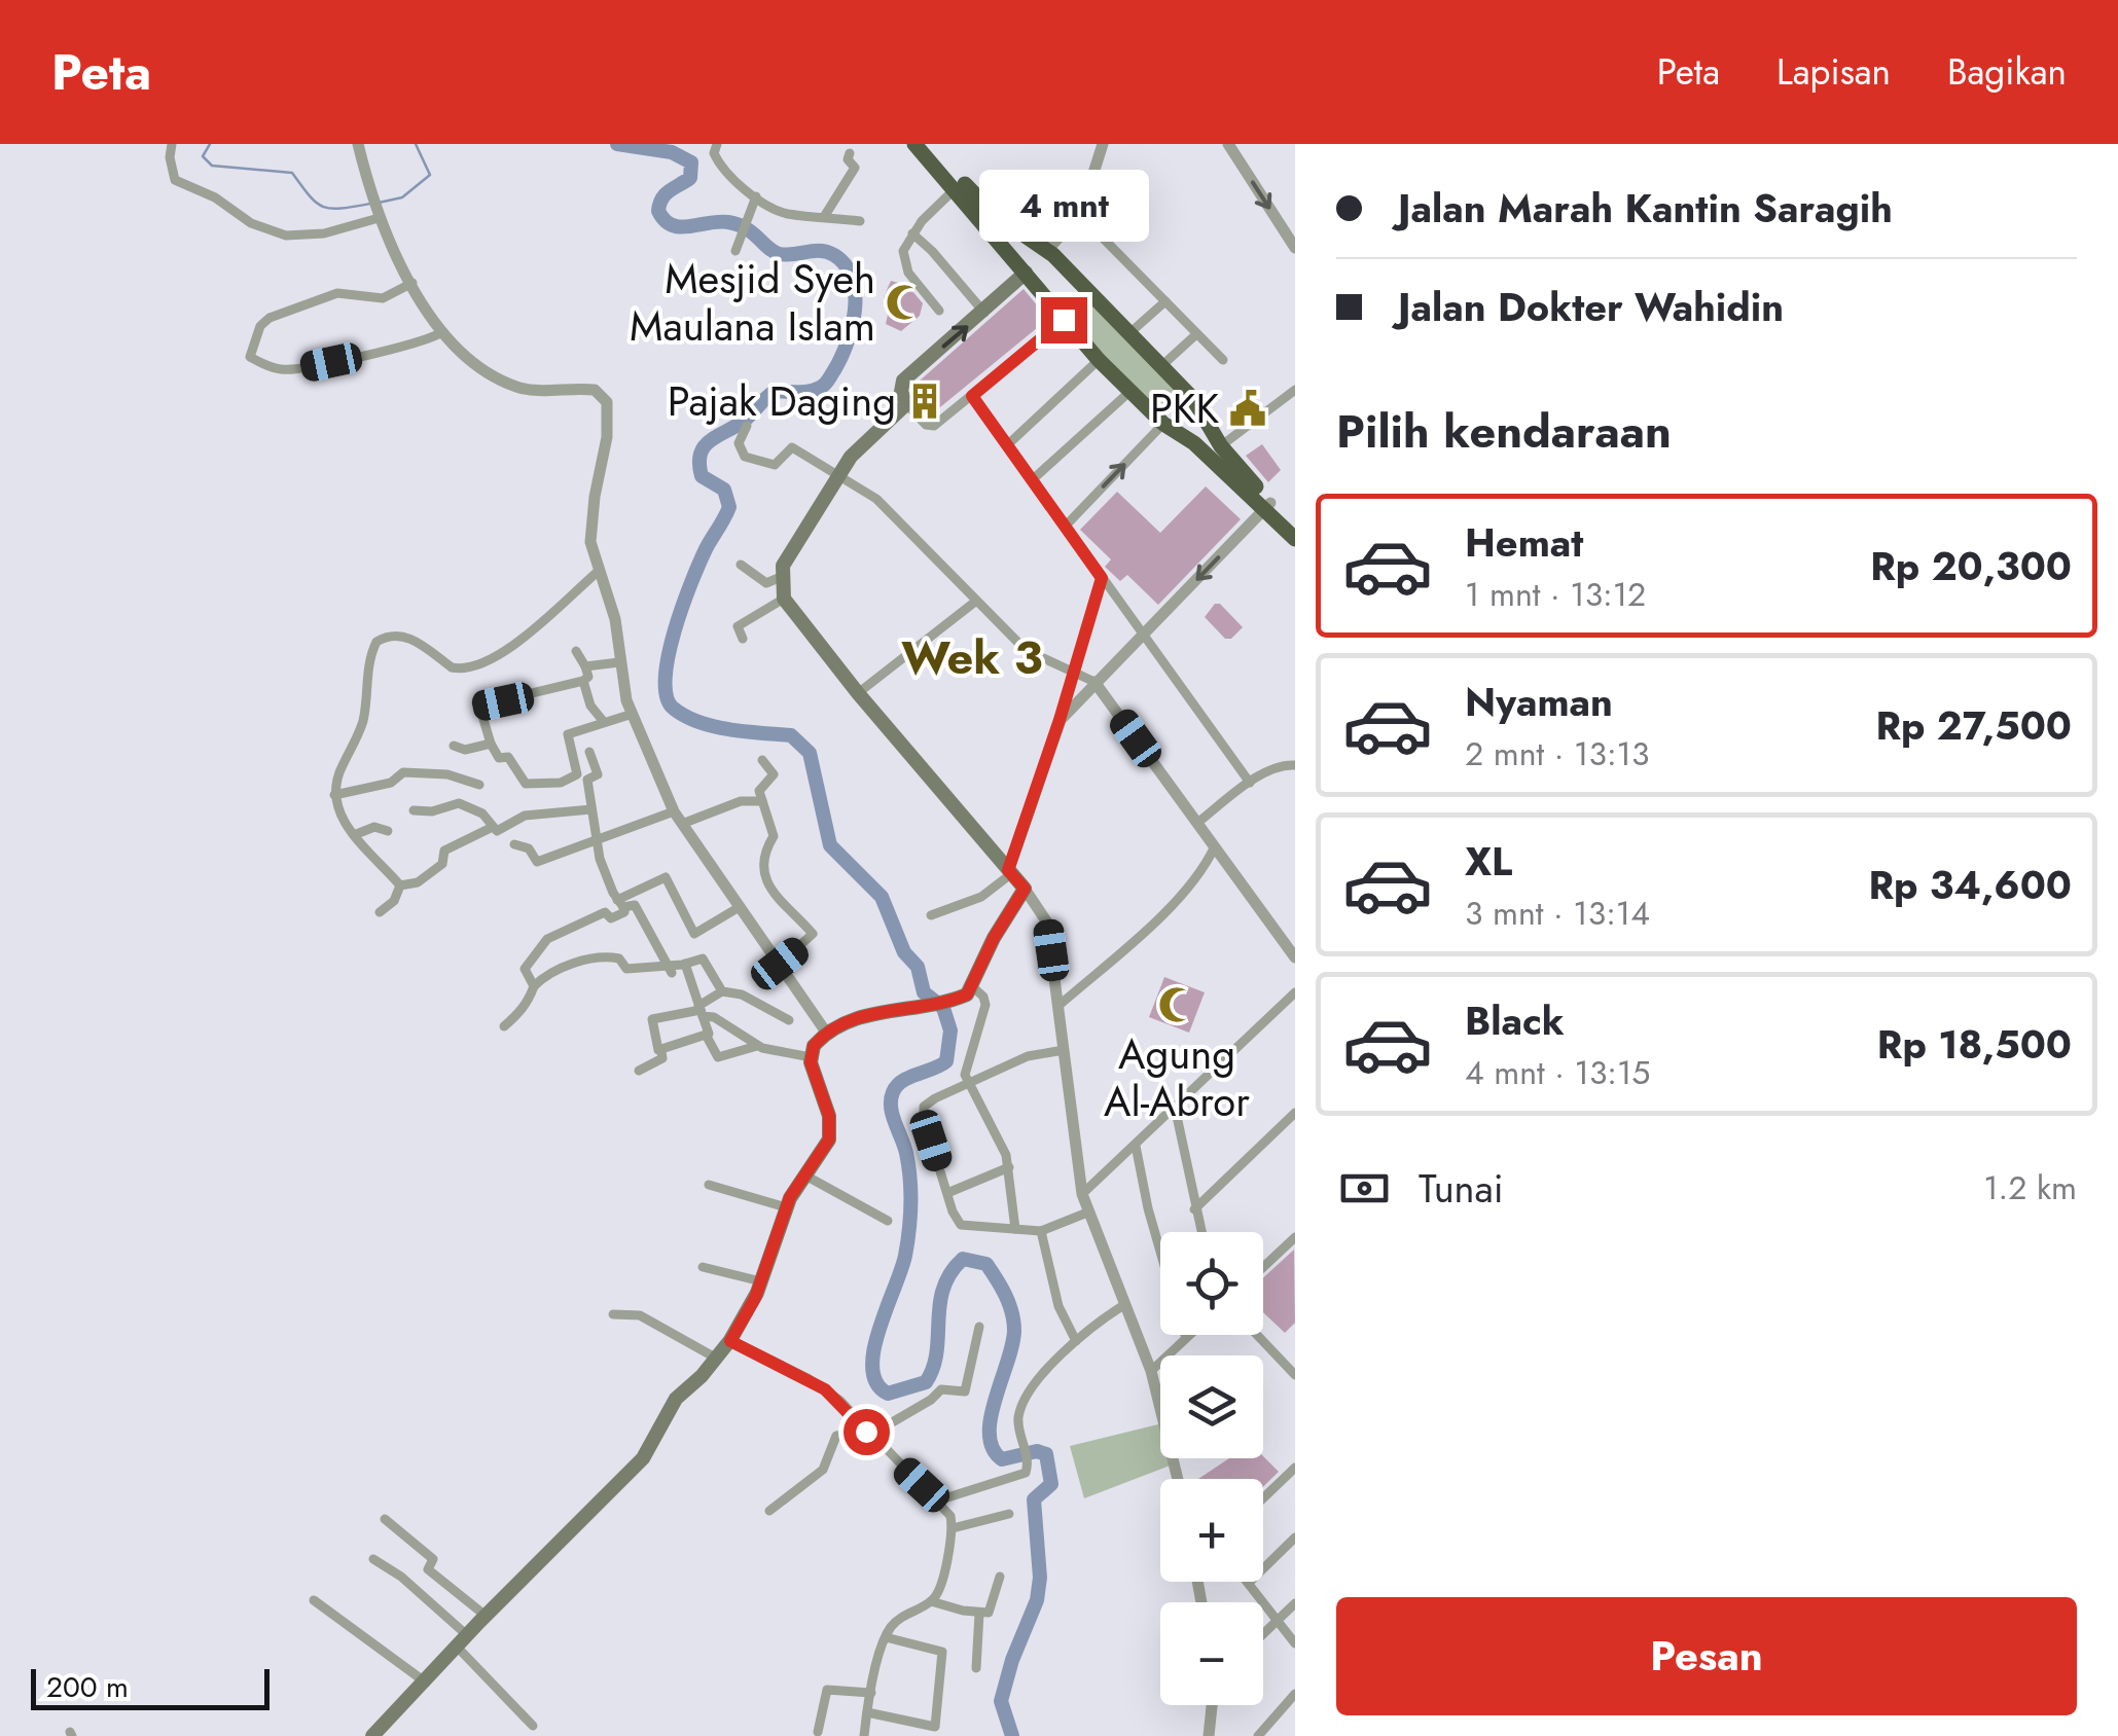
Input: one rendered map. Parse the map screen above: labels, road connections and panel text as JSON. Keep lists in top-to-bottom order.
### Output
{
  "districts": ["Wek 3"],
  "places": {
    "mosque": ["Mesjid Syeh Maulana Islam", "Agung Al-Abror"],
    "building": ["Pajak Daging"],
    "public building": ["PKK"]
  },
  "scale_bar": "200 m",
  "page": {
    "header": "Peta",
    "nav": ["Peta", "Lapisan", "Bagikan"],
    "banner": ["Jalan Marah Kantin Saragih", "Jalan Dokter Wahidin"],
    "bubble": "4 mnt",
    "heading": "Pilih kendaraan",
    "list": [
      {
        "name": "Hemat",
        "note": "1 mnt · 13:12",
        "value": "Rp 20,300"
      },
      {
        "name": "Nyaman",
        "note": "2 mnt · 13:13",
        "value": "Rp 27,500"
      },
      {
        "name": "XL",
        "note": "3 mnt · 13:14",
        "value": "Rp 34,600"
      },
      {
        "name": "Black",
        "note": "4 mnt · 13:15",
        "value": "Rp 18,500"
      }
    ],
    "pay": ["Tunai", "1.2 km"],
    "map_buttons": ["+", "−"],
    "buttons": "Pesan",
    "scale": "200 m"
  }
}
